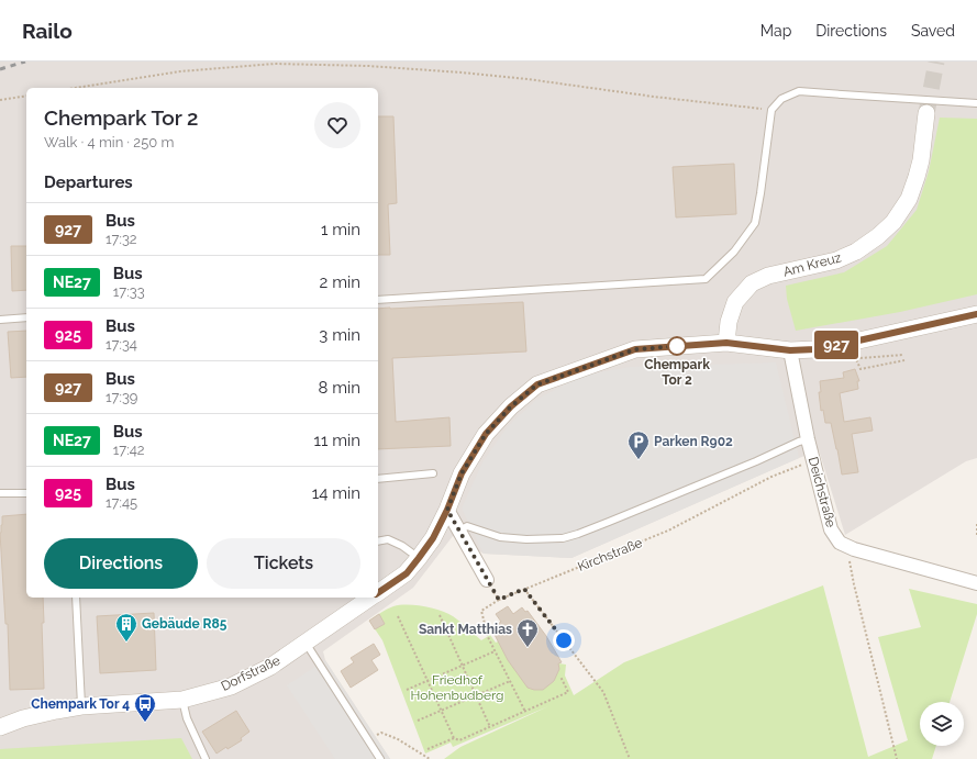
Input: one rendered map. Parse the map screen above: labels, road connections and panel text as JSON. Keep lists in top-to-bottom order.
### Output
{
  "streets": {
    "street": ["Am Kreuz", "Deichstraße", "Dorfstraße"],
    "path": ["Kirchstraße"]
  },
  "crossings": [
    ["Am Kreuz", "Dorfstraße"],
    ["Deichstraße", "Kirchstraße"],
    ["Deichstraße", "Dorfstraße"]
  ],
  "parks": ["Friedhof Hohenbudberg"],
  "places": {
    "other": ["Chempark Tor 2"],
    "parking": ["Parken R902"],
    "building": ["Gebäude R85"],
    "church": ["Sankt Matthias"],
    "bus stop": ["Chempark Tor 4"]
  },
  "lines": ["bus line 927"],
  "page": {
    "header": "Railo",
    "nav": ["Map", "Directions", "Saved"],
    "on_map": "927",
    "heading": [
      ["Chempark Tor 2", "Walk · 4 min · 250 m"],
      "Departures"
    ],
    "list": [
      {
        "mark": "927",
        "name": "Bus",
        "note": "17:32",
        "value": "1 min"
      },
      {
        "mark": "NE27",
        "name": "Bus",
        "note": "17:33",
        "value": "2 min"
      },
      {
        "mark": "925",
        "name": "Bus",
        "note": "17:34",
        "value": "3 min"
      },
      {
        "mark": "927",
        "name": "Bus",
        "note": "17:39",
        "value": "8 min"
      },
      {
        "mark": "NE27",
        "name": "Bus",
        "note": "17:42",
        "value": "11 min"
      },
      {
        "mark": "925",
        "name": "Bus",
        "note": "17:45",
        "value": "14 min"
      }
    ],
    "buttons": ["Directions", "Tickets"]
  }
}
